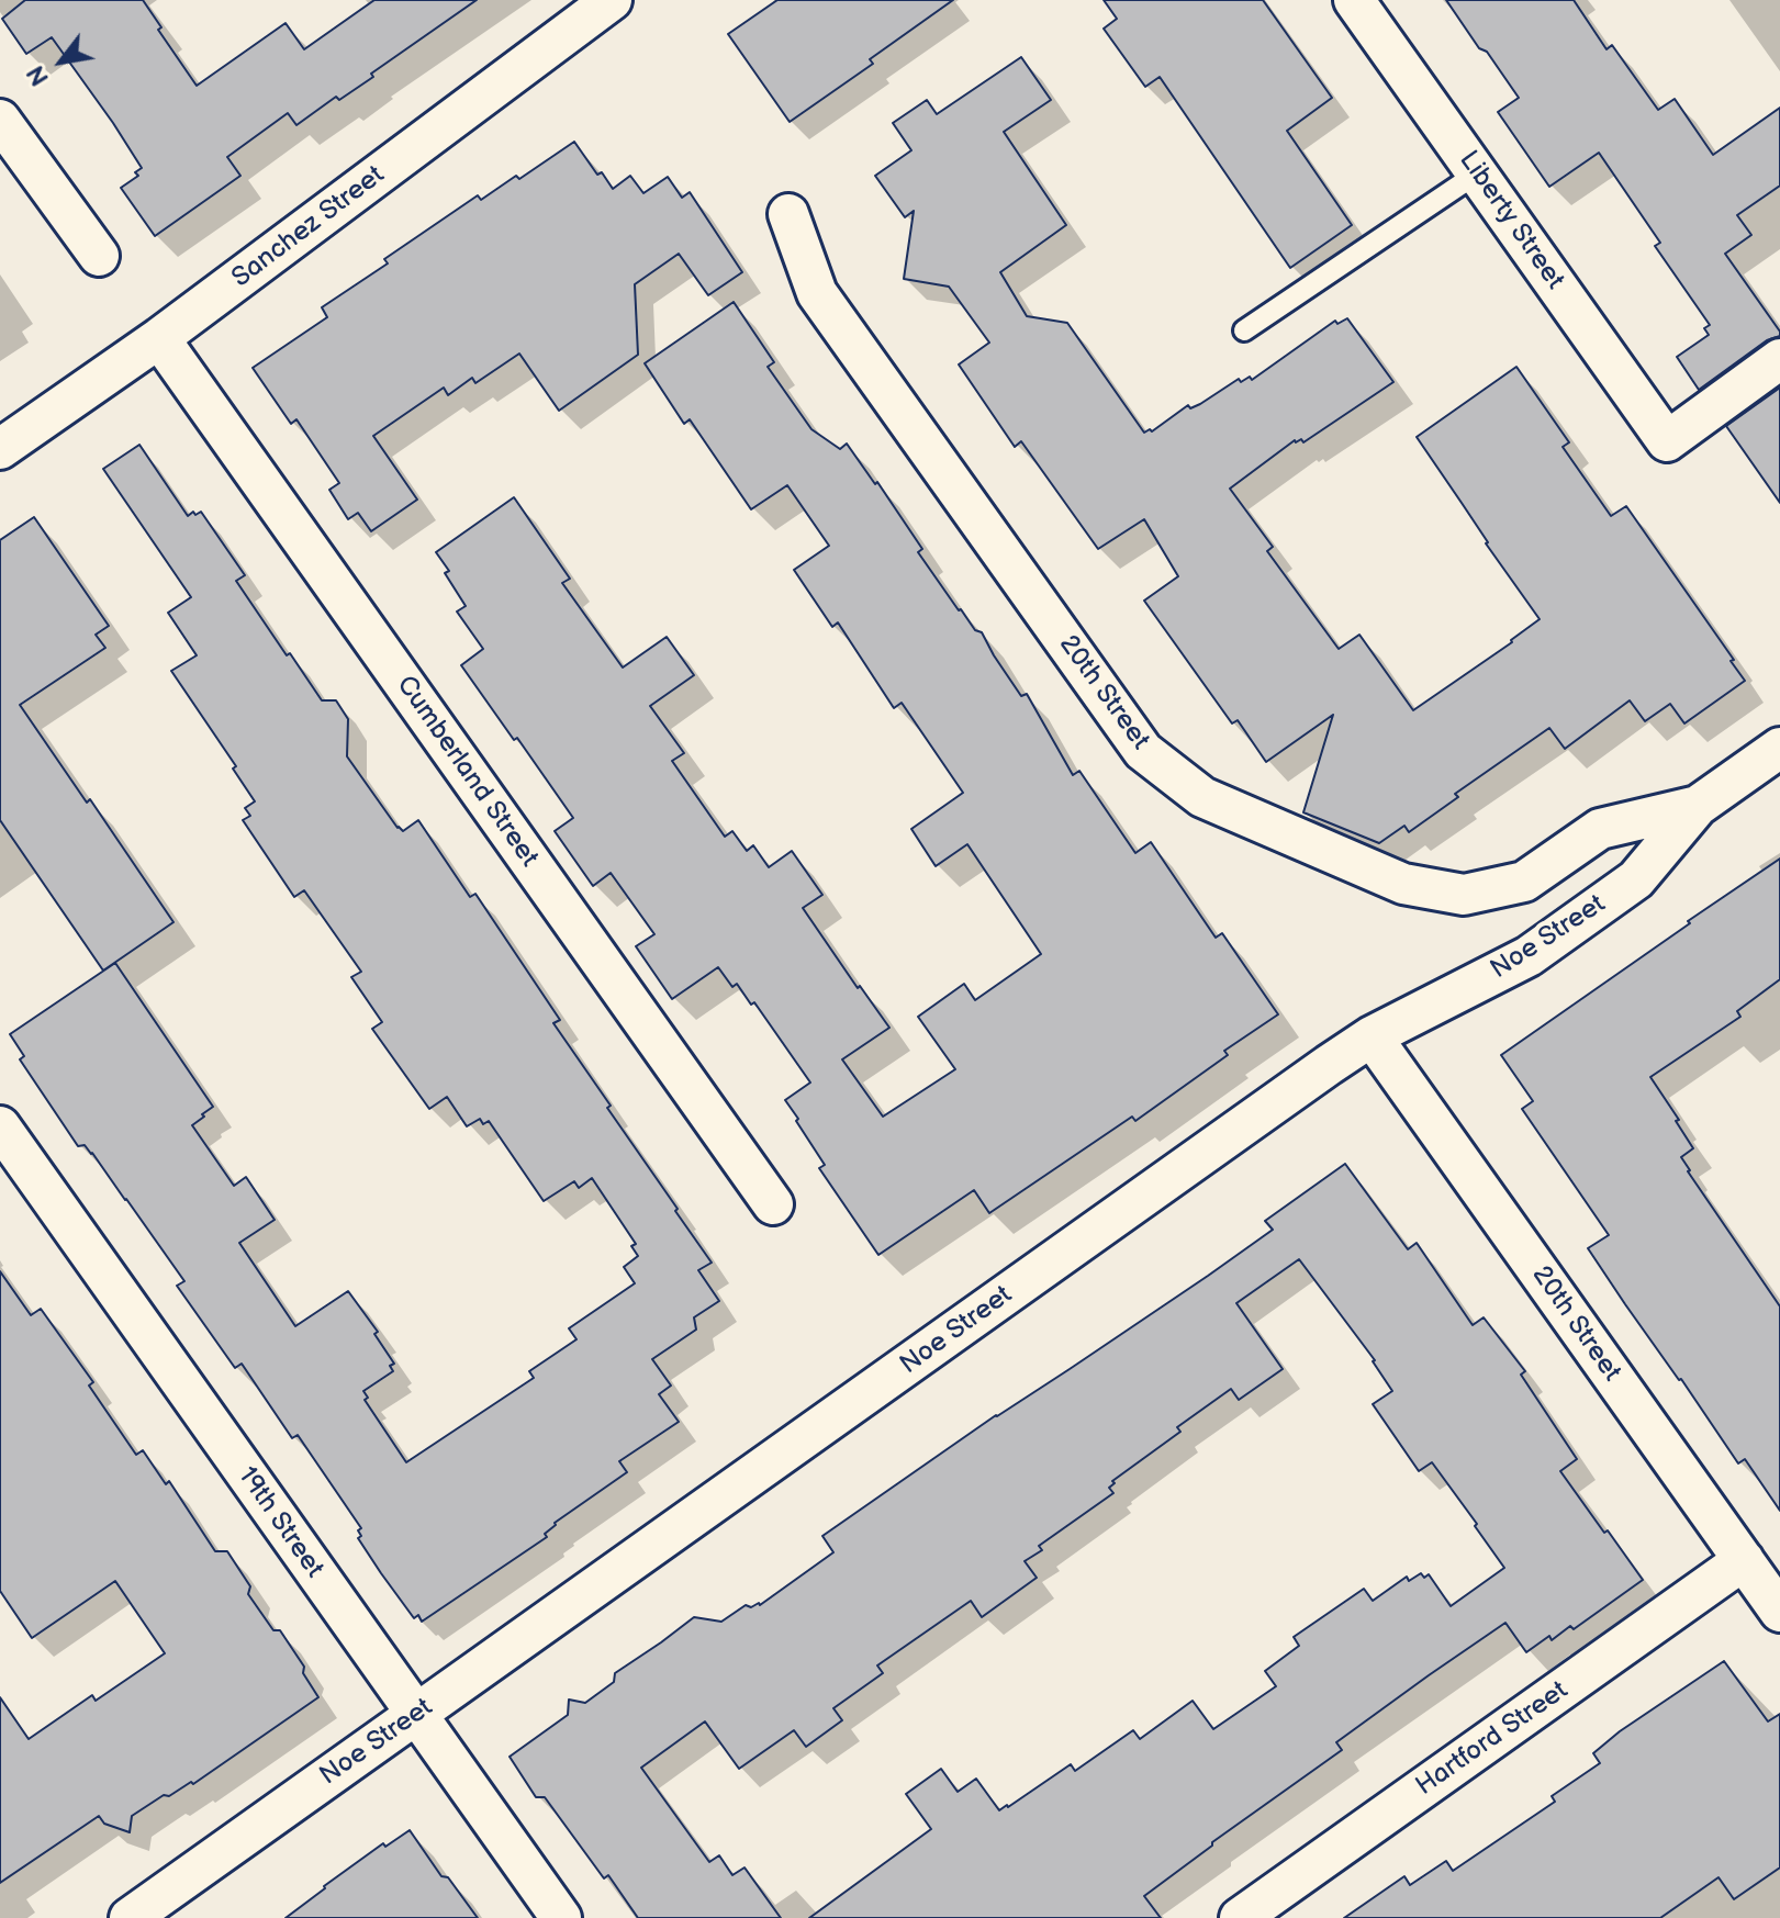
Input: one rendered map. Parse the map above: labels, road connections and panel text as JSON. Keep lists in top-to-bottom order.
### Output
{
  "streets": {
    "street": [
      "Liberty Street",
      "Sanchez Street",
      "20th Street",
      "Cumberland Street",
      "Noe Street",
      "19th Street",
      "Hartford Street"
    ]
  },
  "crossings": [
    ["Sanchez Street", "Cumberland Street"],
    ["20th Street", "Noe Street"],
    ["20th Street", "Hartford Street"],
    ["Noe Street", "19th Street"]
  ],
  "north": "bottom left"
}
